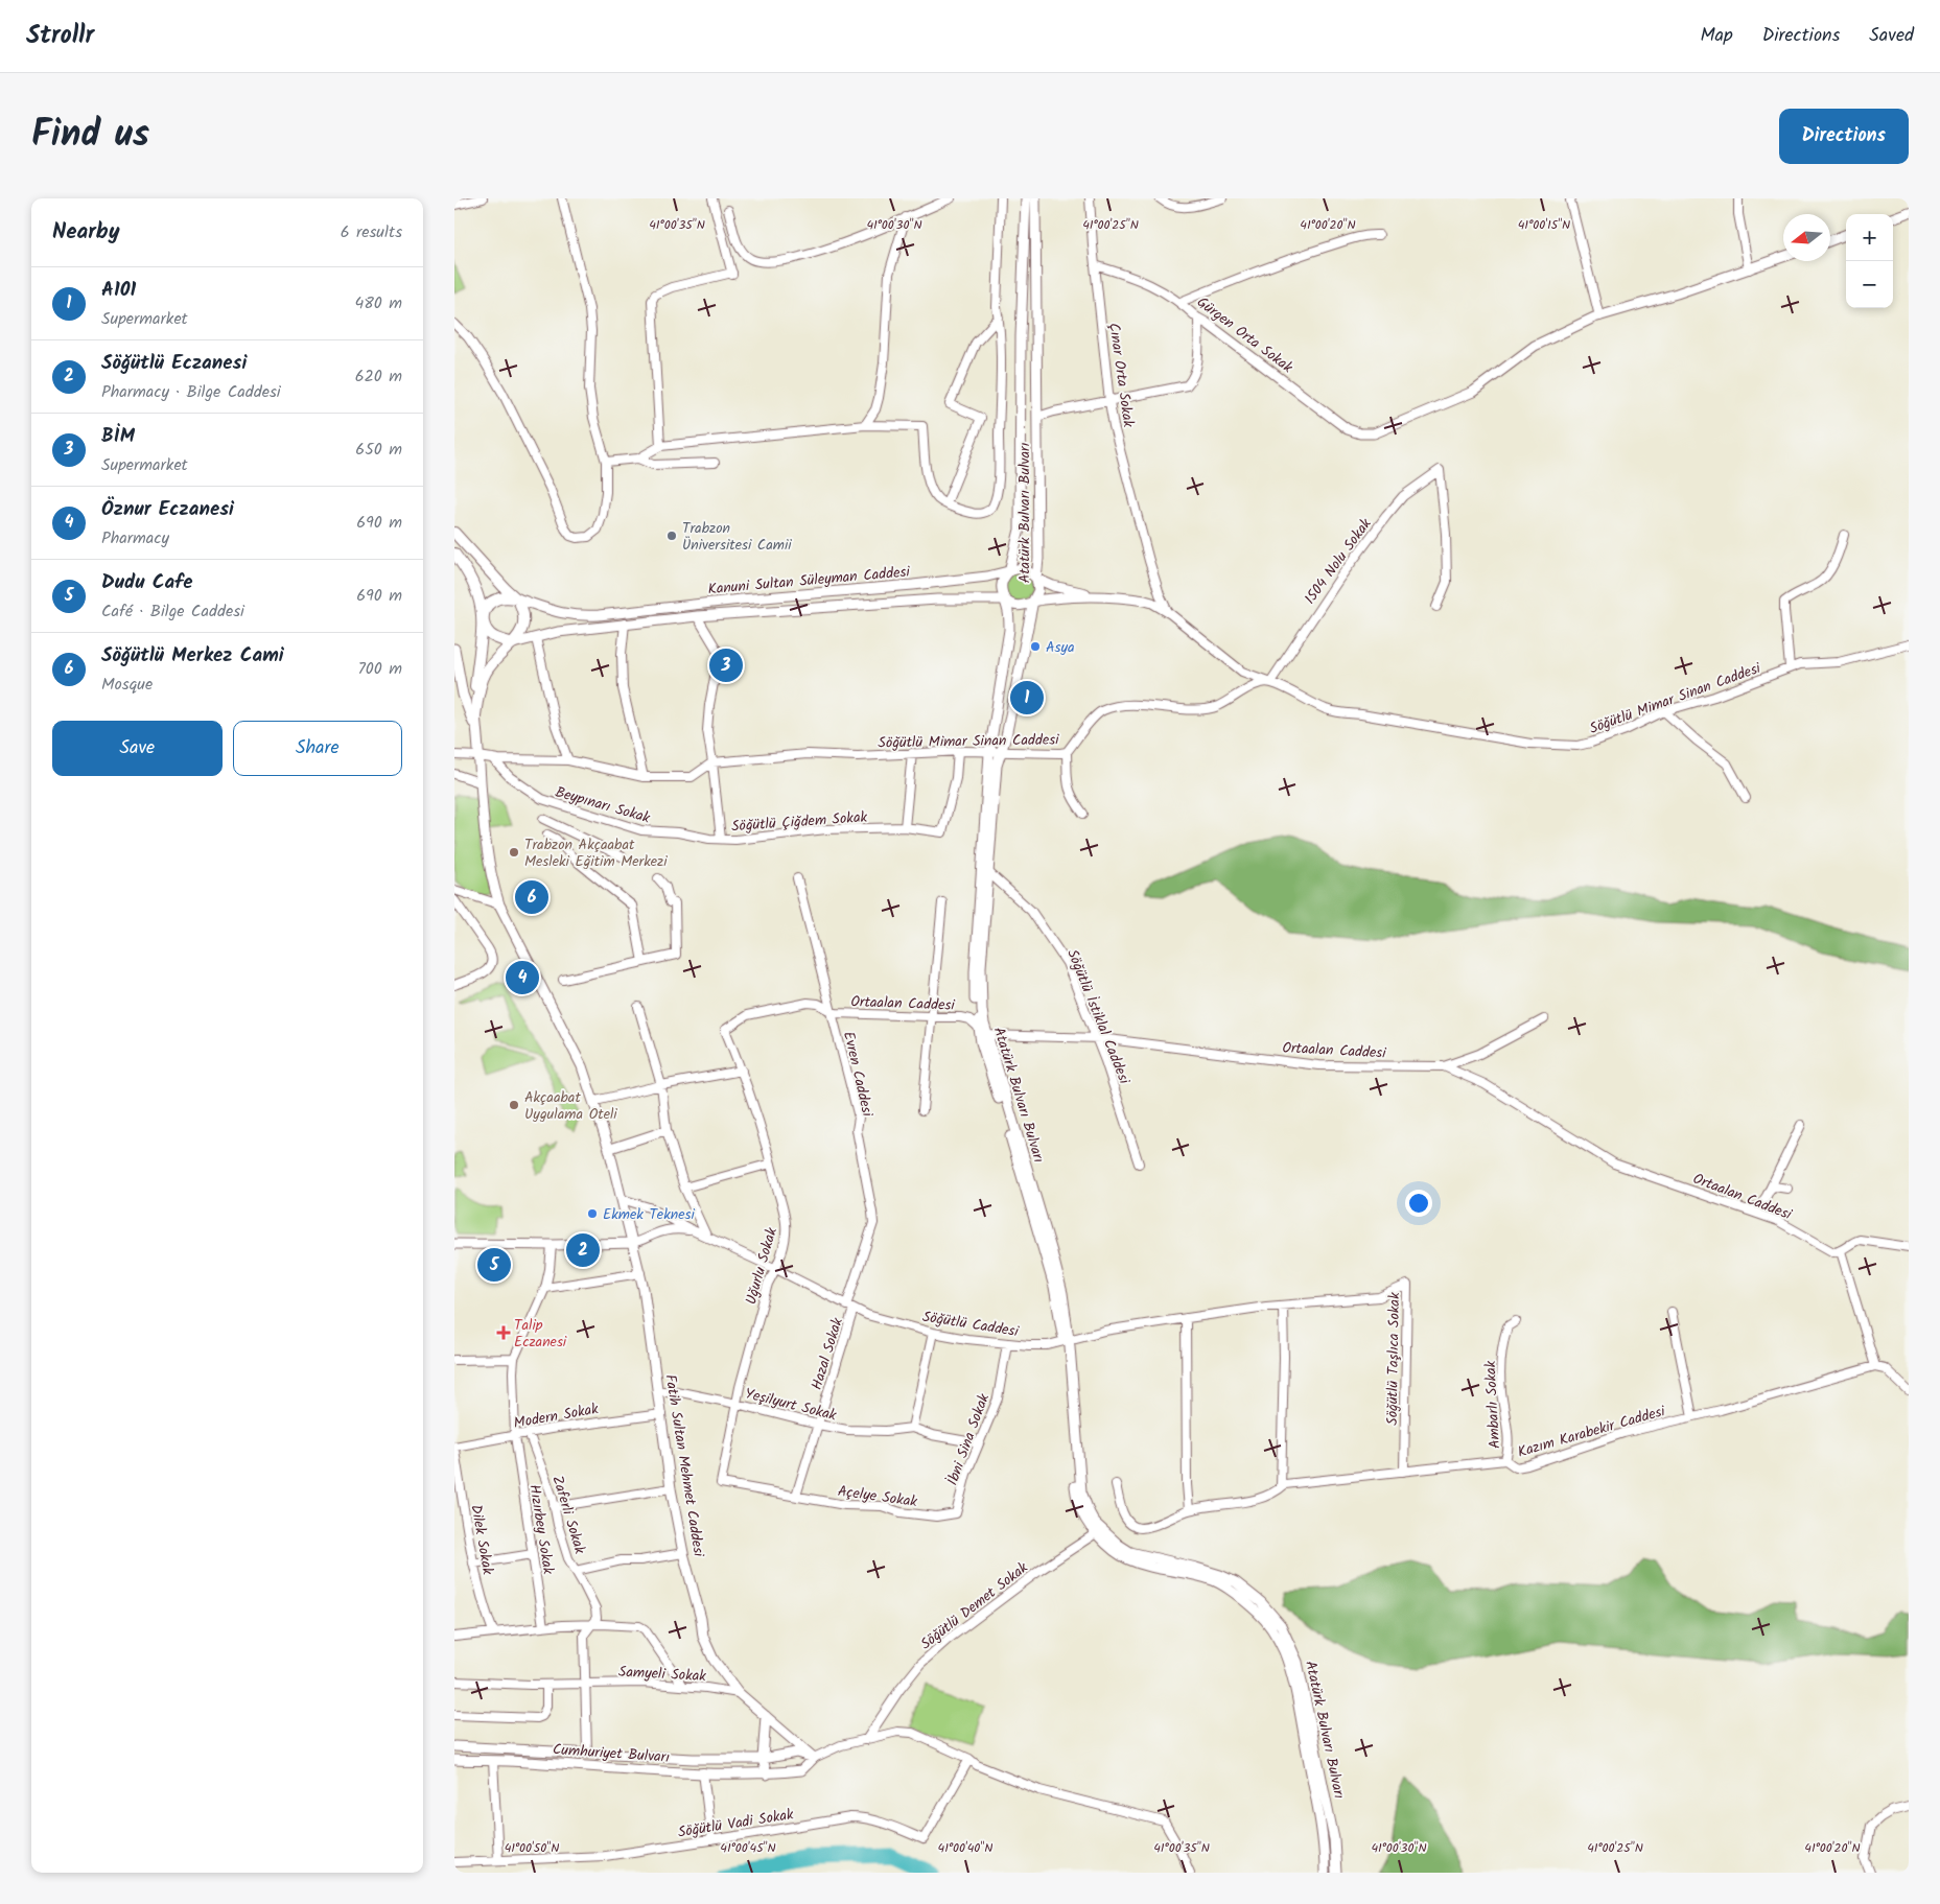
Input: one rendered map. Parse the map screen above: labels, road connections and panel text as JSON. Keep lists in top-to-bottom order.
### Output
{
  "streets": {
    "main road": ["Fatih Sultan Mehmet Caddesi"],
    "street": [
      "Gürgen Orta Sokak",
      "Çınar Orta Sokak",
      "Atatürk Bulvarı Bulvarı",
      "1504 Nolu Sokak",
      "Kanuni Sultan Süleyman Caddesi",
      "Söğütlü Mimar Sinan Caddesi",
      "Beypınarı Sokak",
      "Söğütlü Çiğdem Sokak",
      "Ortaalan Caddesi",
      "Söğütlü İstiklal Caddesi",
      "Evren Caddesi",
      "Uğurlu Sokak",
      "Söğütlü Caddesi",
      "Hazal Sokak",
      "Söğütlü Taşlıca Sokak",
      "Yeşilyurt Sokak",
      "Ambarlı Sokak",
      "Modern Sokak",
      "Kazım Karabekir Caddesi",
      "İbni Sina Sokak",
      "Açelye Sokak",
      "Zaferli Sokak",
      "Hızırbey Sokak",
      "Dilek Sokak",
      "Söğütlü Demet Sokak",
      "Samyeli Sokak",
      "Cumhuriyet Bulvarı",
      "Söğütlü Vadi Sokak"
    ]
  },
  "crossings": [
    ["Gürgen Orta Sokak", "Çınar Orta Sokak"],
    ["Çınar Orta Sokak", "Kanuni Sultan Süleyman Caddesi"],
    ["Atatürk Bulvarı Bulvarı", "Kanuni Sultan Süleyman Caddesi"],
    ["Atatürk Bulvarı Bulvarı", "Söğütlü Mimar Sinan Caddesi"],
    ["Atatürk Bulvarı Bulvarı", "Ortaalan Caddesi"],
    ["Atatürk Bulvarı Bulvarı", "Söğütlü İstiklal Caddesi"],
    ["Atatürk Bulvarı Bulvarı", "Söğütlü Caddesi"],
    ["Atatürk Bulvarı Bulvarı", "Söğütlü Demet Sokak"],
    ["1504 Nolu Sokak", "Söğütlü Mimar Sinan Caddesi"],
    ["Kanuni Sultan Süleyman Caddesi", "Fatih Sultan Mehmet Caddesi"],
    ["Söğütlü Mimar Sinan Caddesi", "Beypınarı Sokak"],
    ["Söğütlü Mimar Sinan Caddesi", "Söğütlü Çiğdem Sokak"],
    ["Söğütlü Mimar Sinan Caddesi", "Fatih Sultan Mehmet Caddesi"],
    ["Beypınarı Sokak", "Söğütlü Çiğdem Sokak"],
    ["Ortaalan Caddesi", "Söğütlü İstiklal Caddesi"],
    ["Ortaalan Caddesi", "Evren Caddesi"],
    ["Ortaalan Caddesi", "Uğurlu Sokak"],
    ["Evren Caddesi", "Söğütlü Caddesi"],
    ["Evren Caddesi", "Hazal Sokak"],
    ["Uğurlu Sokak", "Söğütlü Caddesi"],
    ["Uğurlu Sokak", "Yeşilyurt Sokak"],
    ["Uğurlu Sokak", "Açelye Sokak"],
    ["Söğütlü Caddesi", "Hazal Sokak"],
    ["Söğütlü Caddesi", "Söğütlü Taşlıca Sokak"],
    ["Söğütlü Caddesi", "İbni Sina Sokak"],
    ["Söğütlü Caddesi", "Fatih Sultan Mehmet Caddesi"],
    ["Hazal Sokak", "Yeşilyurt Sokak"],
    ["Hazal Sokak", "Açelye Sokak"],
    ["Söğütlü Taşlıca Sokak", "Kazım Karabekir Caddesi"],
    ["Yeşilyurt Sokak", "İbni Sina Sokak"],
    ["Yeşilyurt Sokak", "Fatih Sultan Mehmet Caddesi"],
    ["Ambarlı Sokak", "Kazım Karabekir Caddesi"],
    ["Modern Sokak", "Fatih Sultan Mehmet Caddesi"],
    ["Modern Sokak", "Zaferli Sokak"],
    ["Modern Sokak", "Hızırbey Sokak"],
    ["Modern Sokak", "Dilek Sokak"],
    ["İbni Sina Sokak", "Açelye Sokak"],
    ["Fatih Sultan Mehmet Caddesi", "Samyeli Sokak"],
    ["Fatih Sultan Mehmet Caddesi", "Cumhuriyet Bulvarı"],
    ["Zaferli Sokak", "Samyeli Sokak"],
    ["Zaferli Sokak", "Cumhuriyet Bulvarı"]
  ],
  "places": {
    "other": [
      "Trabzon Üniversitesi Camii",
      "Asya",
      "Trabzon Akçaabat Mesleki Eğitim Merkezi",
      "Akçaabat Uygulama Oteli",
      "Ekmek Teknesi"
    ],
    "health": ["Talip Eczanesi"]
  },
  "north": "left",
  "page": {
    "header": "Strollr",
    "nav": ["Map", "Directions", "Saved"],
    "title": "Find us",
    "buttons": [
      "Directions",
      ["Save", "Share"]
    ],
    "heading": ["Nearby", "6 results"],
    "map_buttons": ["+", "−"],
    "list": [
      {
        "mark": "1",
        "name": "A101",
        "note": "Supermarket",
        "value": "480 m"
      },
      {
        "mark": "2",
        "name": "Söğütlü Eczanesi",
        "note": "Pharmacy · Bilge Caddesi",
        "value": "620 m"
      },
      {
        "mark": "3",
        "name": "BİM",
        "note": "Supermarket",
        "value": "650 m"
      },
      {
        "mark": "4",
        "name": "Öznur Eczanesi",
        "note": "Pharmacy",
        "value": "690 m"
      },
      {
        "mark": "5",
        "name": "Dudu Cafe",
        "note": "Café · Bilge Caddesi",
        "value": "690 m"
      },
      {
        "mark": "6",
        "name": "Söğütlü Merkez Cami",
        "note": "Mosque",
        "value": "700 m"
      }
    ],
    "pins": [
      "3",
      "1",
      "6",
      "4",
      "2",
      "5"
    ]
  },
  "coordinates": [
    "41°00'35\"N",
    "41°00'30\"N",
    "41°00'25\"N",
    "41°00'20\"N",
    "41°00'15\"N",
    "41°00'50\"N",
    "41°00'45\"N",
    "41°00'40\"N"
  ]
}
